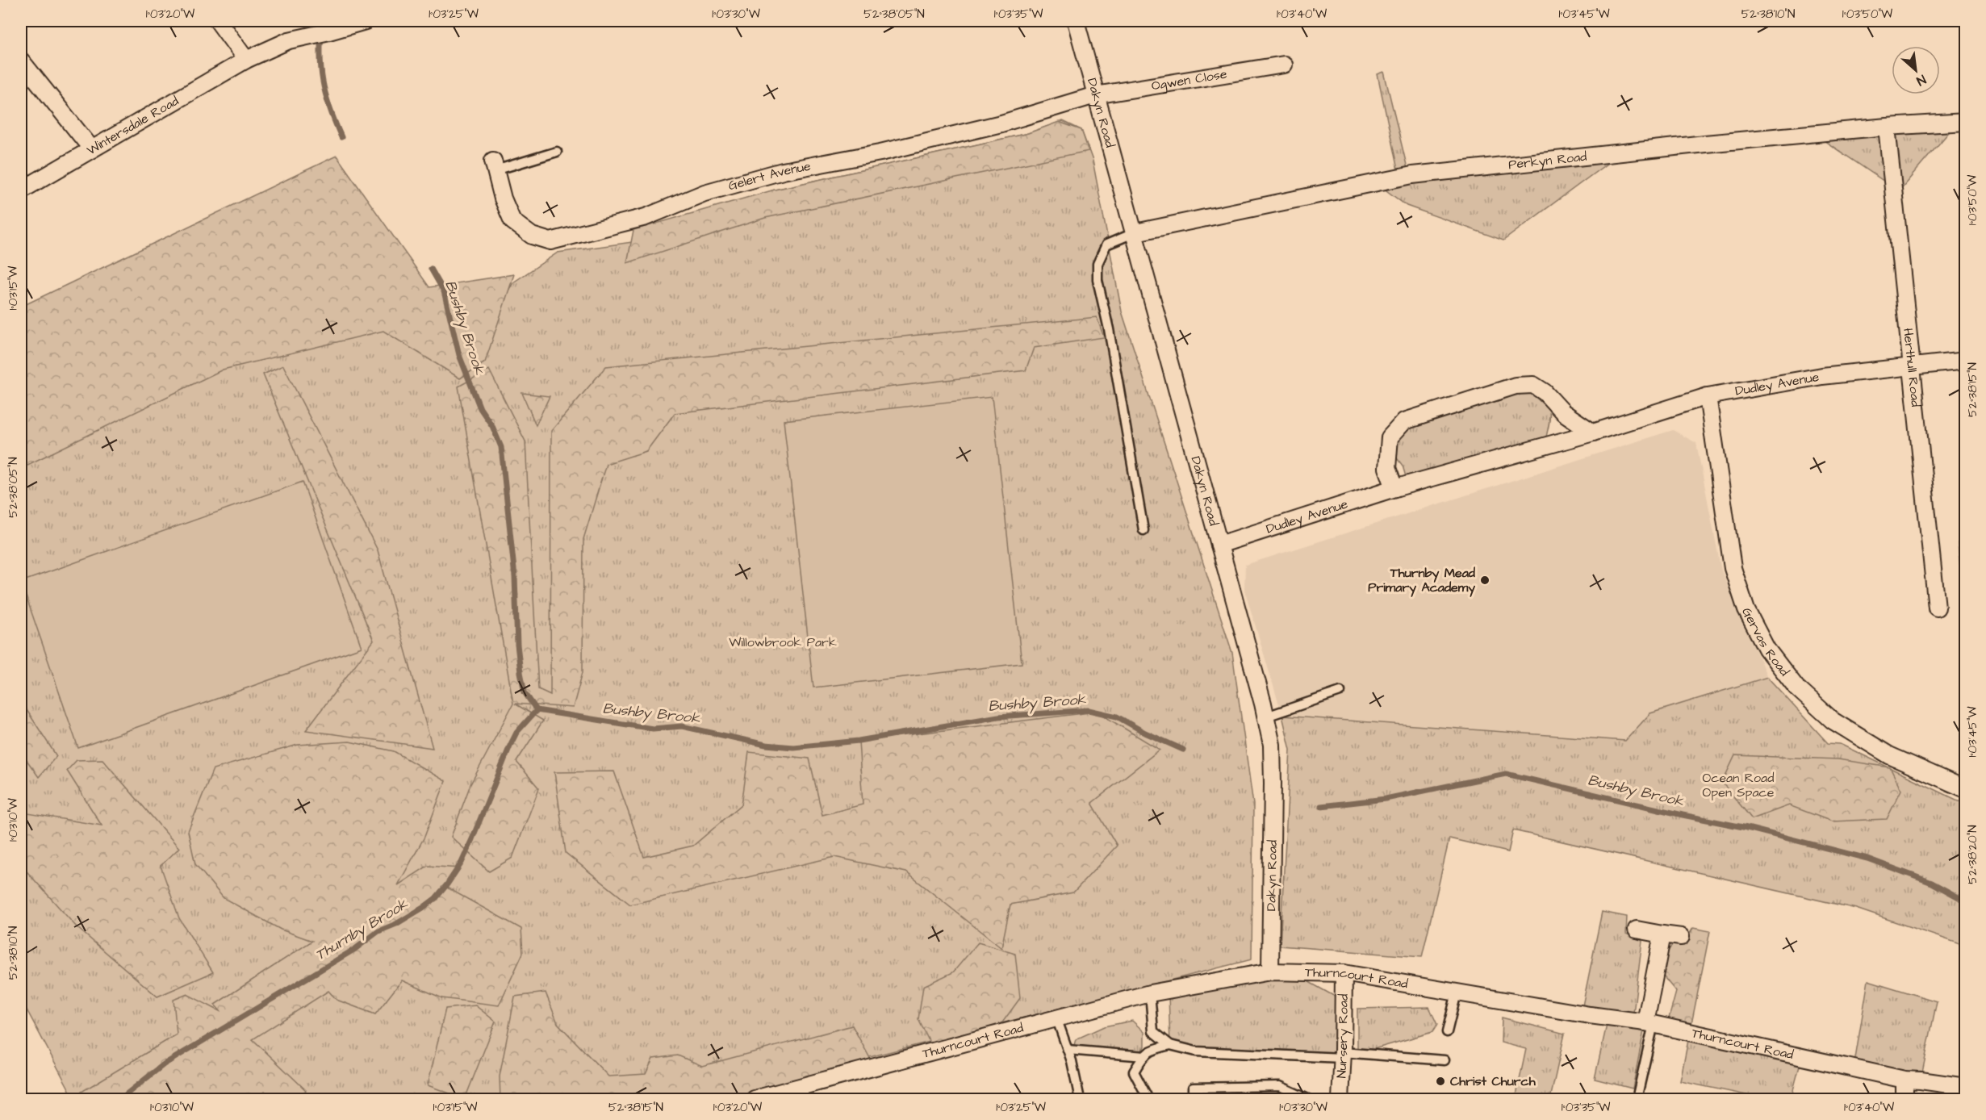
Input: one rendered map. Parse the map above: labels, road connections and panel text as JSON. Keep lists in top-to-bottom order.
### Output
{
  "streets": {
    "street": [
      "Ogwen Close",
      "Dakyn Road",
      "Wintersdale Road",
      "Perkyn Road",
      "Gelert Avenue",
      "Herthull Road",
      "Dudley Avenue",
      "Gervas Road",
      "Thurncourt Road",
      "Nursery Road"
    ]
  },
  "crossings": [
    ["Ogwen Close", "Dakyn Road"],
    ["Ogwen Close", "Gelert Avenue"],
    ["Dakyn Road", "Perkyn Road"],
    ["Dakyn Road", "Gelert Avenue"],
    ["Dakyn Road", "Dudley Avenue"],
    ["Dakyn Road", "Thurncourt Road"],
    ["Perkyn Road", "Herthull Road"],
    ["Herthull Road", "Dudley Avenue"],
    ["Dudley Avenue", "Gervas Road"],
    ["Thurncourt Road", "Nursery Road"]
  ],
  "water": ["Bushby Brook", "Thurnby Brook"],
  "parks": ["Willowbrook Park", "Ocean Road Open Space"],
  "places": ["Thurnby Mead Primary Academy", "Christ Church"],
  "north": "bottom right",
  "coordinates": [
    "1°03'20\"W",
    "1°03'25\"W",
    "1°03'30\"W",
    "52°38'05\"N",
    "1°03'35\"W",
    "1°03'40\"W",
    "1°03'45\"W",
    "52°38'10\"N",
    "1°03'50\"W",
    "1°03'15\"W",
    "52°38'15\"N",
    "1°03'10\"W",
    "52°38'20\"N"
  ]
}
